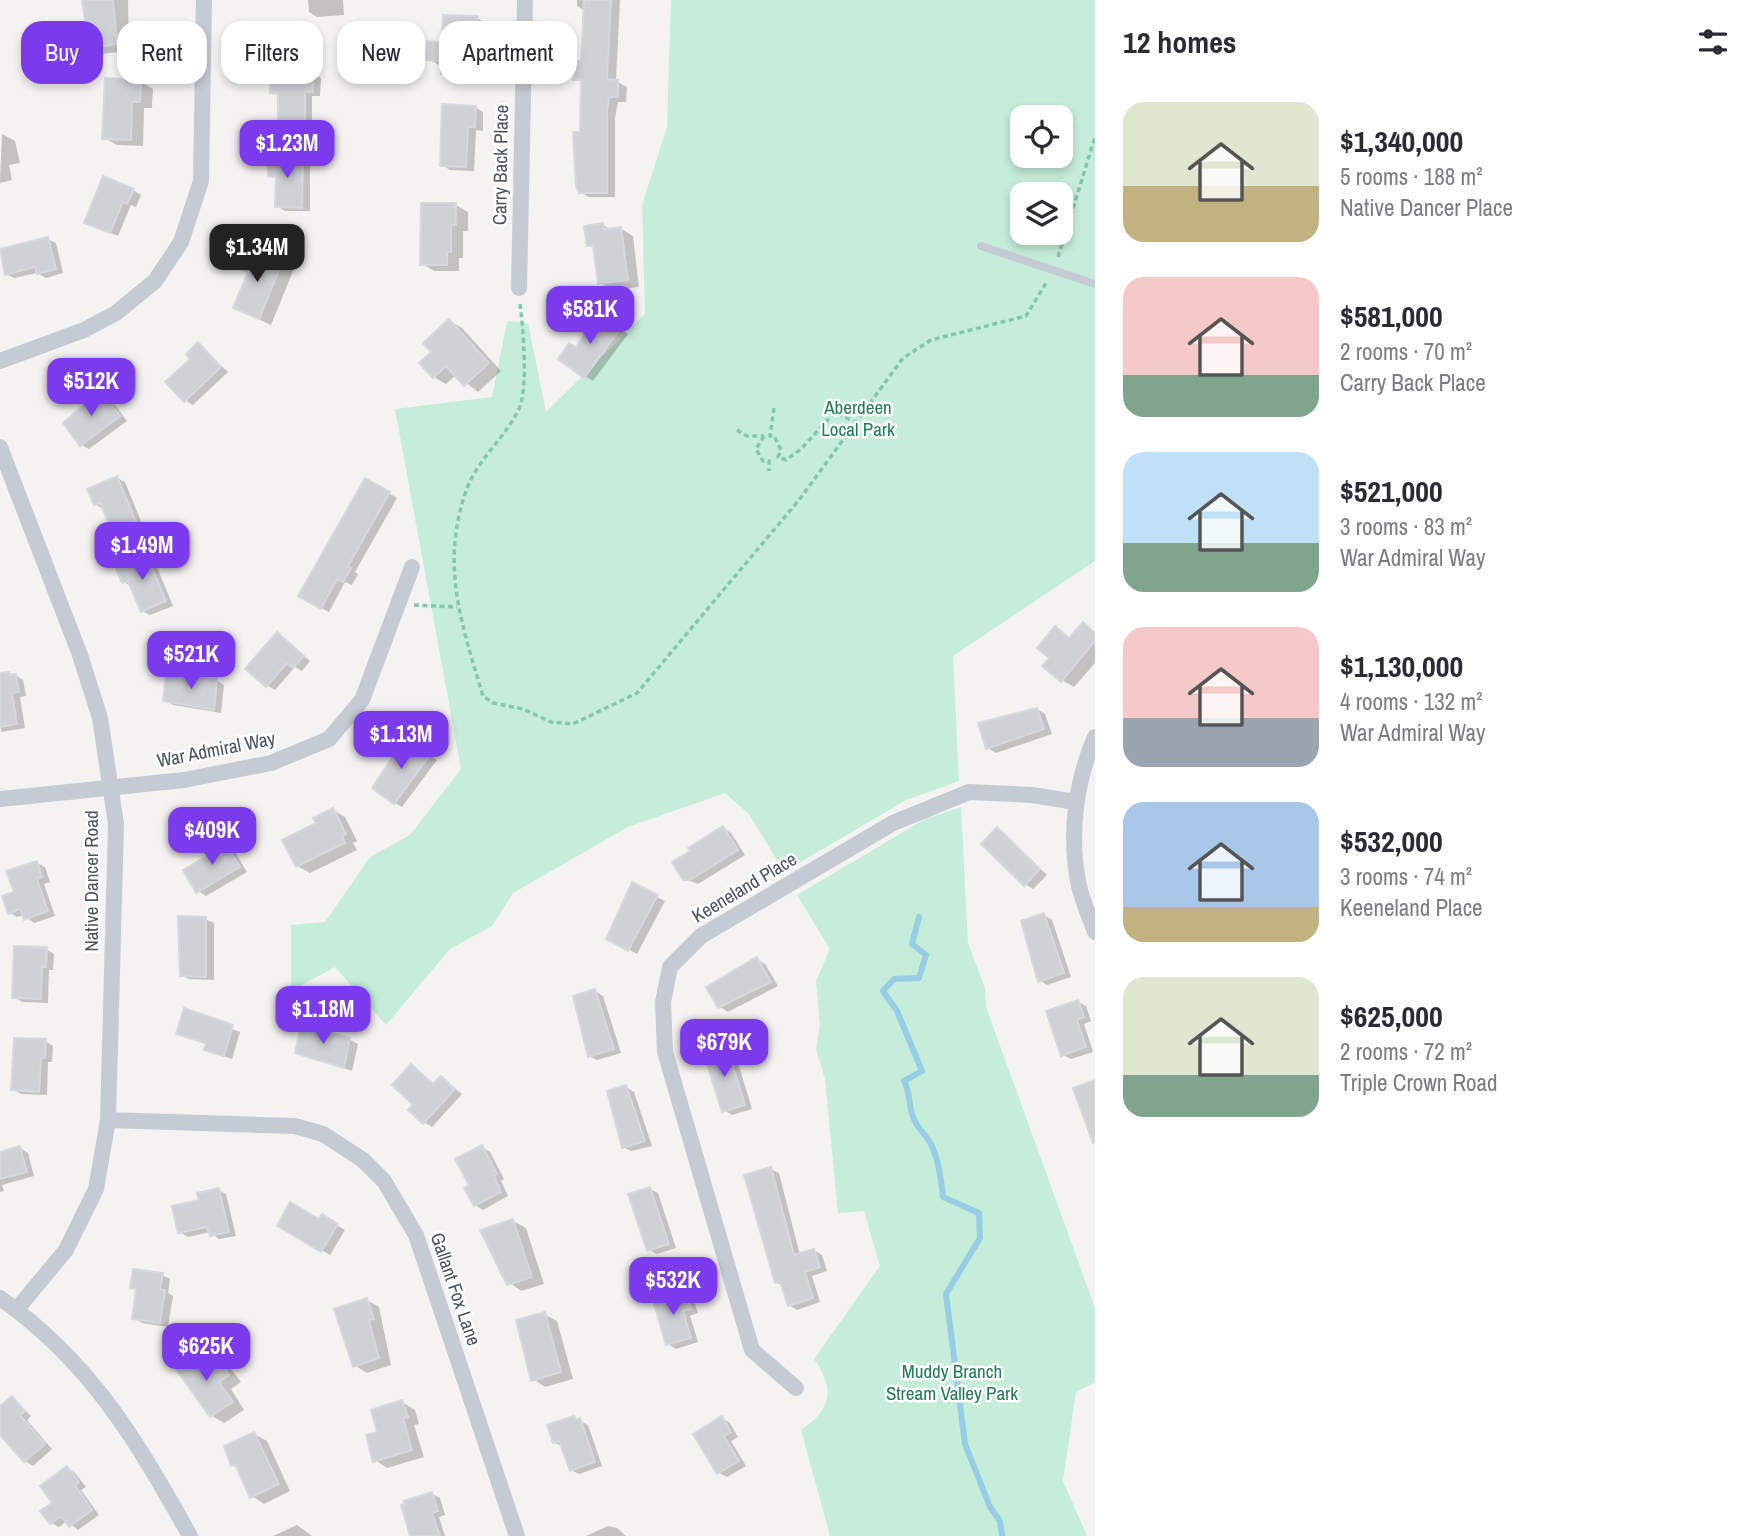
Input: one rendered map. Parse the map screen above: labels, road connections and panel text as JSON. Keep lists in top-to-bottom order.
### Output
{
  "streets": {
    "street": [
      "Carry Back Place",
      "War Admiral Way",
      "Native Dancer Road",
      "Keeneland Place",
      "Gallant Fox Lane"
    ]
  },
  "crossings": [
    ["War Admiral Way", "Native Dancer Road"],
    ["Native Dancer Road", "Gallant Fox Lane"]
  ],
  "parks": ["Aberdeen Local Park", "Muddy Branch Stream Valley Park"],
  "page": {
    "heading": "12 homes",
    "chip": [
      "Buy",
      "Rent",
      "Filters",
      "New",
      "Apartment"
    ],
    "list": [
      {
        "name": "$1,340,000",
        "note": "5 rooms · 188 m² · Native Dancer Place"
      },
      {
        "name": "$581,000",
        "note": "2 rooms · 70 m² · Carry Back Place"
      },
      {
        "name": "$521,000",
        "note": "3 rooms · 83 m² · War Admiral Way"
      },
      {
        "name": "$1,130,000",
        "note": "4 rooms · 132 m² · War Admiral Way"
      },
      {
        "name": "$532,000",
        "note": "3 rooms · 74 m² · Keeneland Place"
      },
      {
        "name": "$625,000",
        "note": "2 rooms · 72 m² · Triple Crown Road"
      }
    ],
    "price": [
      "$1.23M",
      "$1.34M",
      "$581K",
      "$512K",
      "$1.49M",
      "$521K",
      "$1.13M",
      "$409K",
      "$1.18M",
      "$679K",
      "$532K",
      "$625K"
    ]
  }
}
